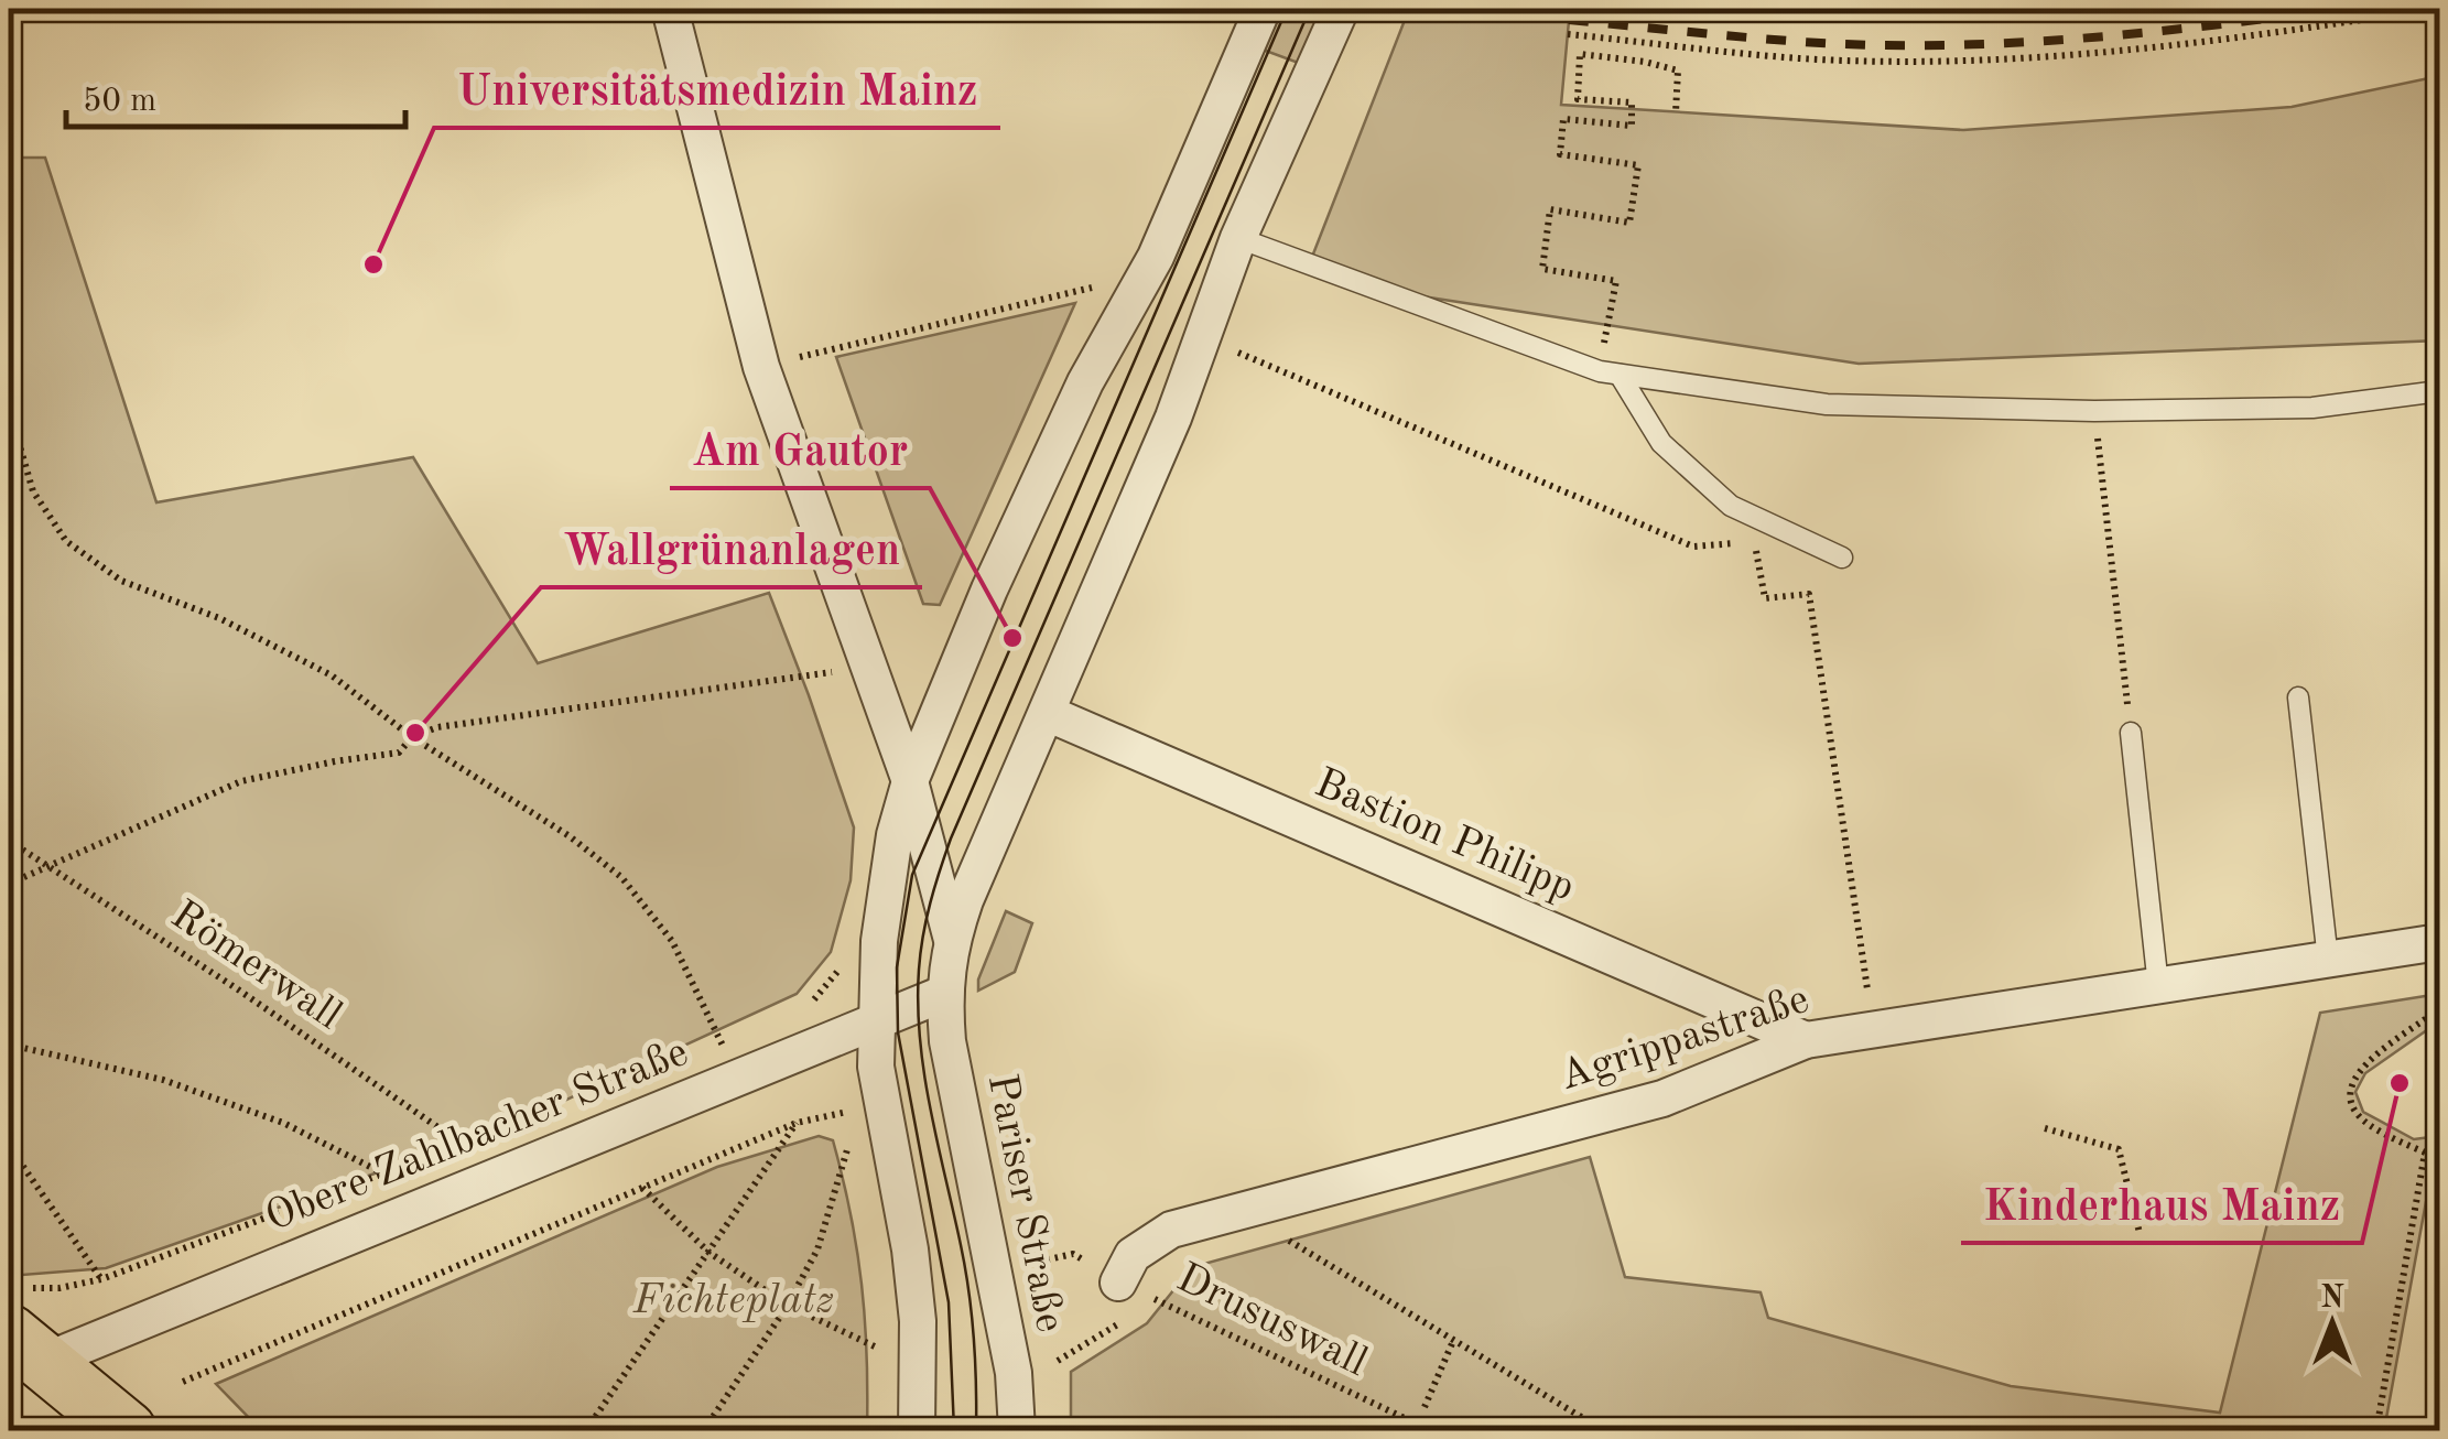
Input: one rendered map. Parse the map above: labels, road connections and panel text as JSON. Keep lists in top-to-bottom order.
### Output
{
  "streets": {
    "street": [
      "Bastion Philipp",
      "Agrippastraße",
      "Obere Zahlbacher Straße",
      "Pariser Straße"
    ],
    "path": ["Römerwall", "Drususwall"]
  },
  "crossings": [
    ["Bastion Philipp", "Agrippastraße"],
    ["Agrippastraße", "Drususwall"],
    ["Obere Zahlbacher Straße", "Pariser Straße"]
  ],
  "parks": ["Fichteplatz"],
  "places": [
    "Universitätsmedizin Mainz",
    "Am Gautor",
    "Wallgrünanlagen",
    "Kinderhaus Mainz"
  ],
  "scale_bar": "50 m",
  "north": "top"
}
